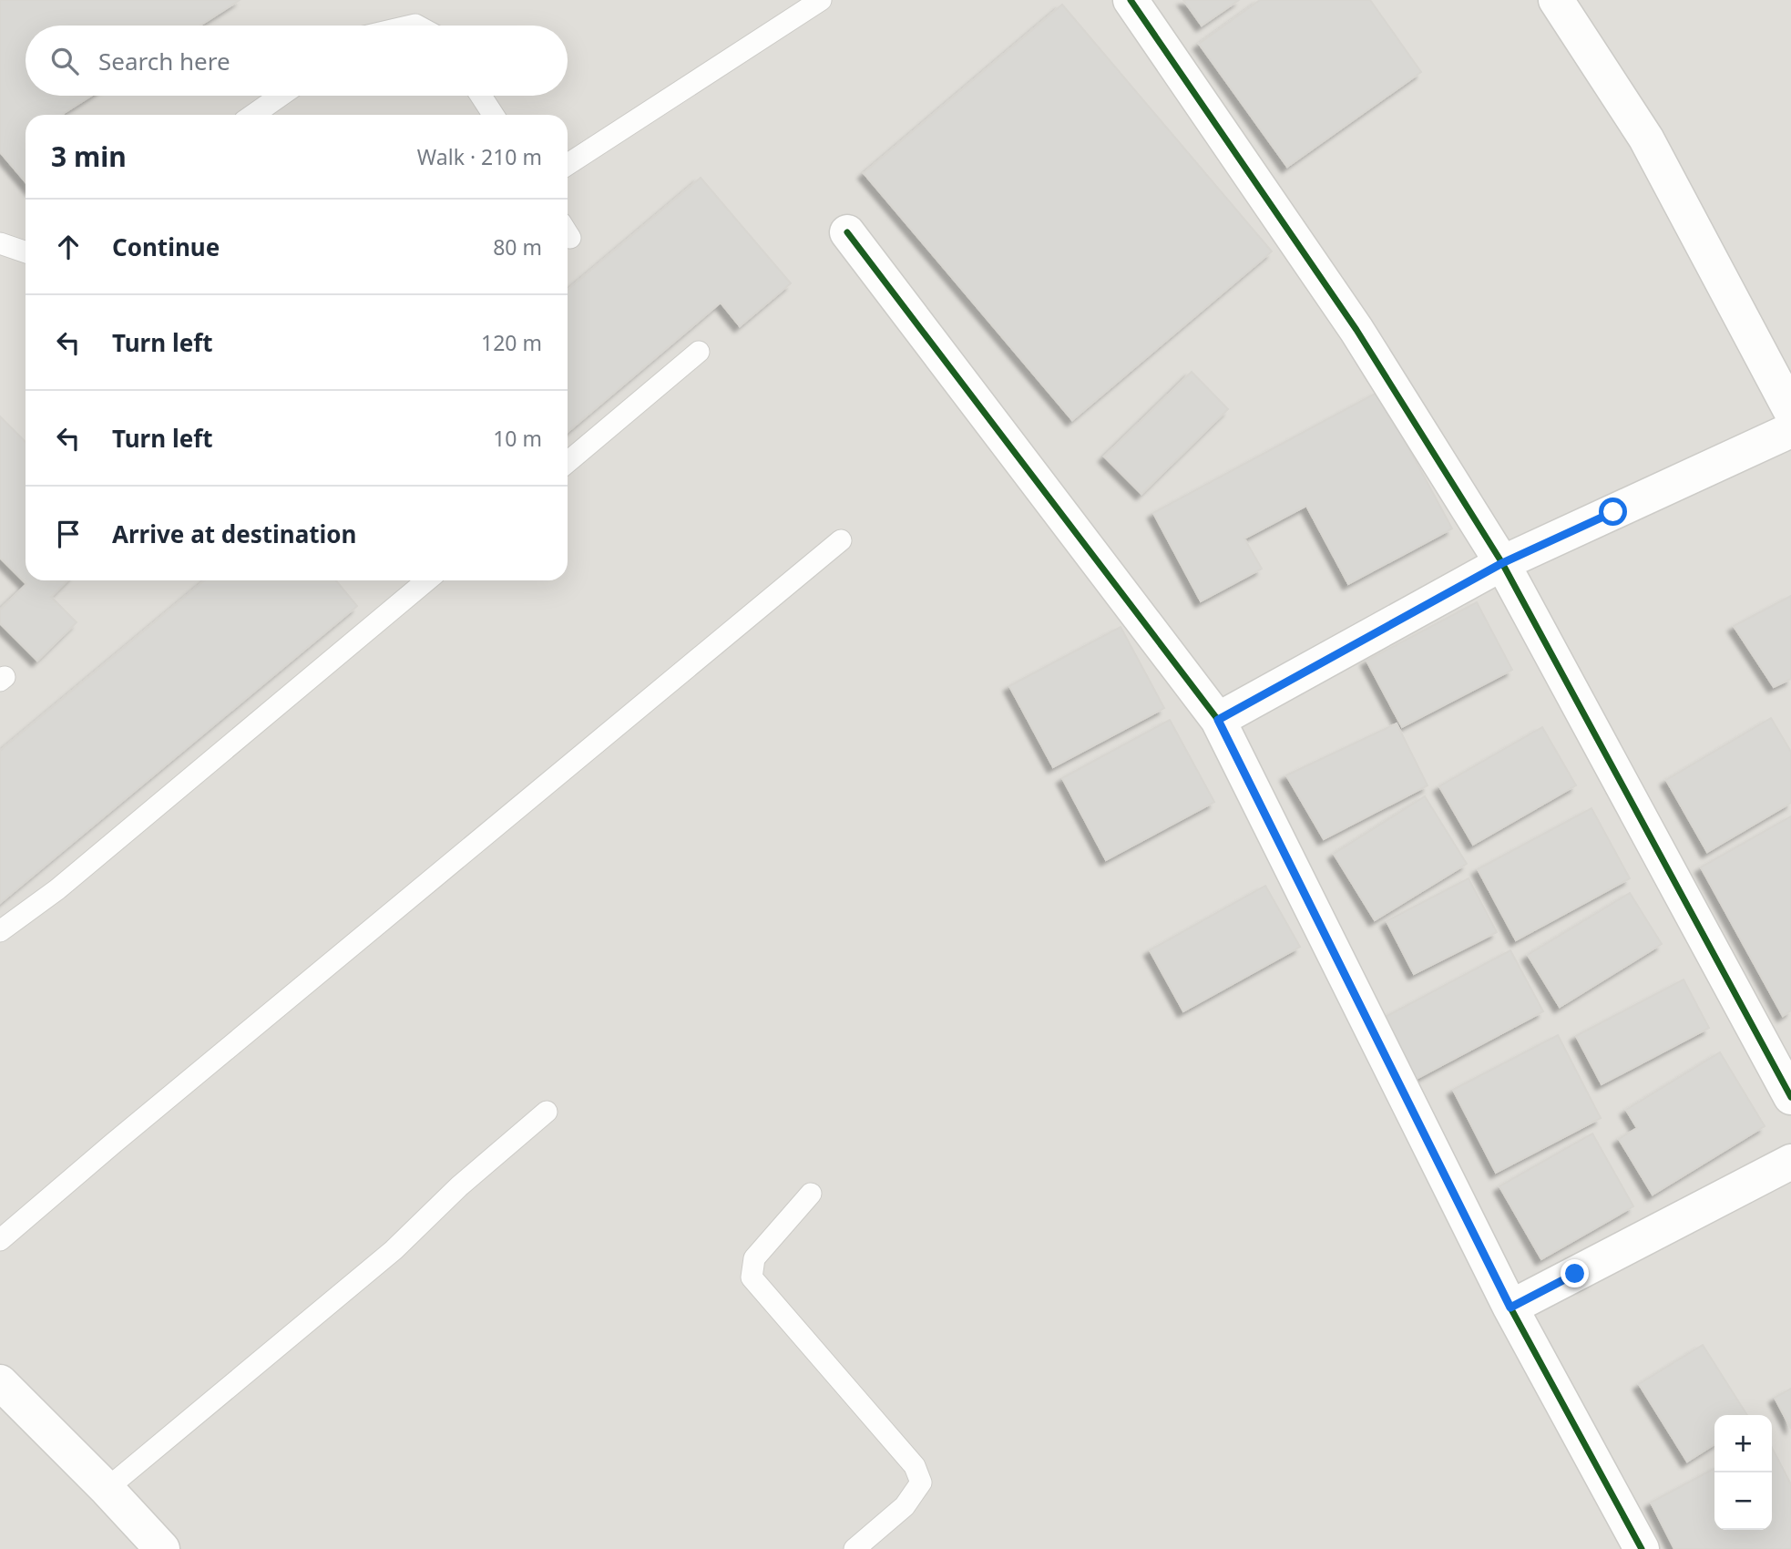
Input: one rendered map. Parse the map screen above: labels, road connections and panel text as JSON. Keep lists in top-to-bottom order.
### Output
{
  "page": {
    "search": "Search here",
    "heading": ["3 min", "Walk · 210 m"],
    "list": [
      ["Continue", "80 m"],
      ["Turn left", "120 m"],
      ["Turn left", "10 m"],
      "Arrive at destination"
    ],
    "map_buttons": ["+", "−"]
  }
}
